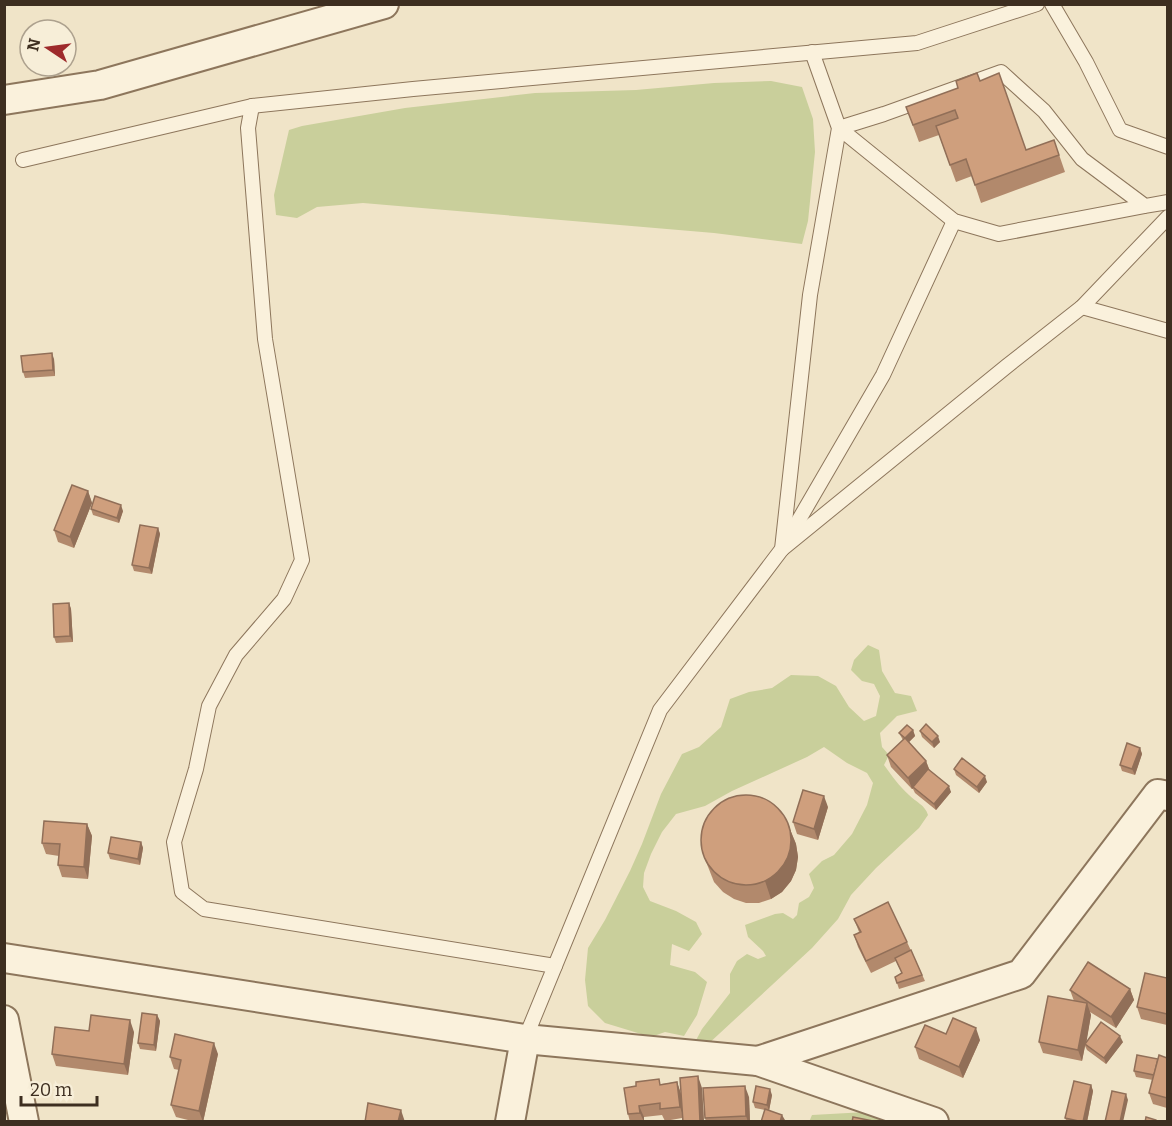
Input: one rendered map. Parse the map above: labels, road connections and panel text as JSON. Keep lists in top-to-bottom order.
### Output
{
  "scale_bar": "20 m",
  "north": "left"
}
